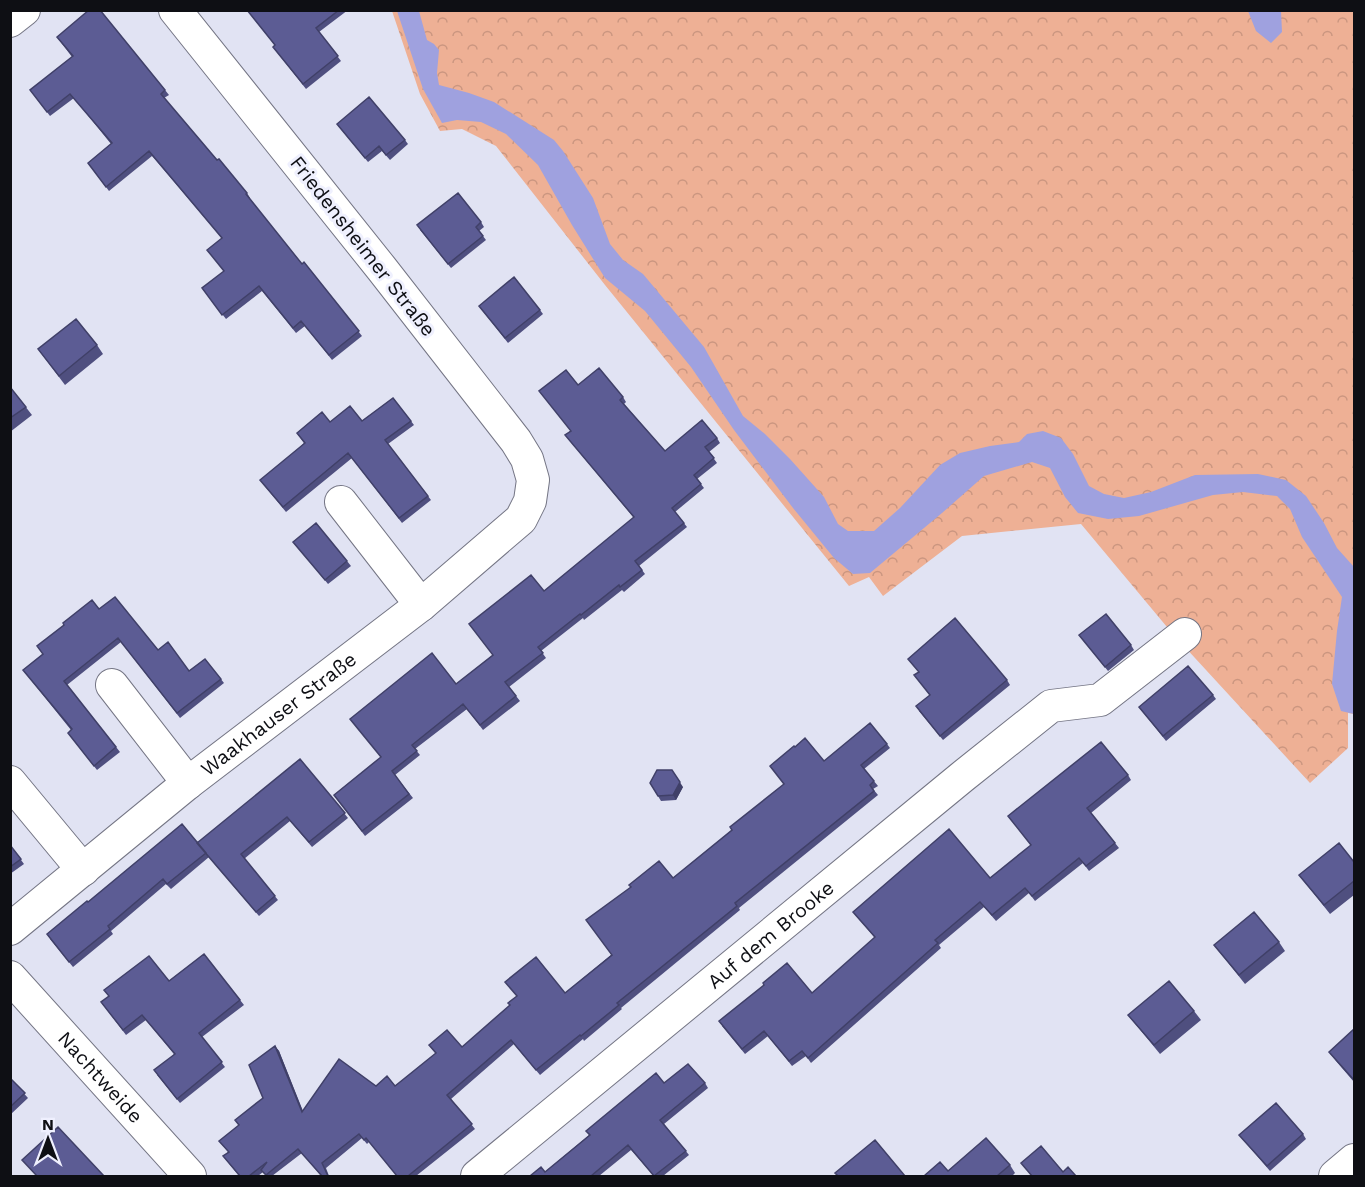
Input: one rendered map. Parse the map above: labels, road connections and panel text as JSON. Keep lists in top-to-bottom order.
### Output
{
  "streets": {
    "street": [
      "Friedensheimer Straße",
      "Waakhauser Straße",
      "Auf dem Brooke",
      "Nachtweide"
    ]
  },
  "crossings": [
    ["Friedensheimer Straße", "Waakhauser Straße"]
  ],
  "north": "top"
}
